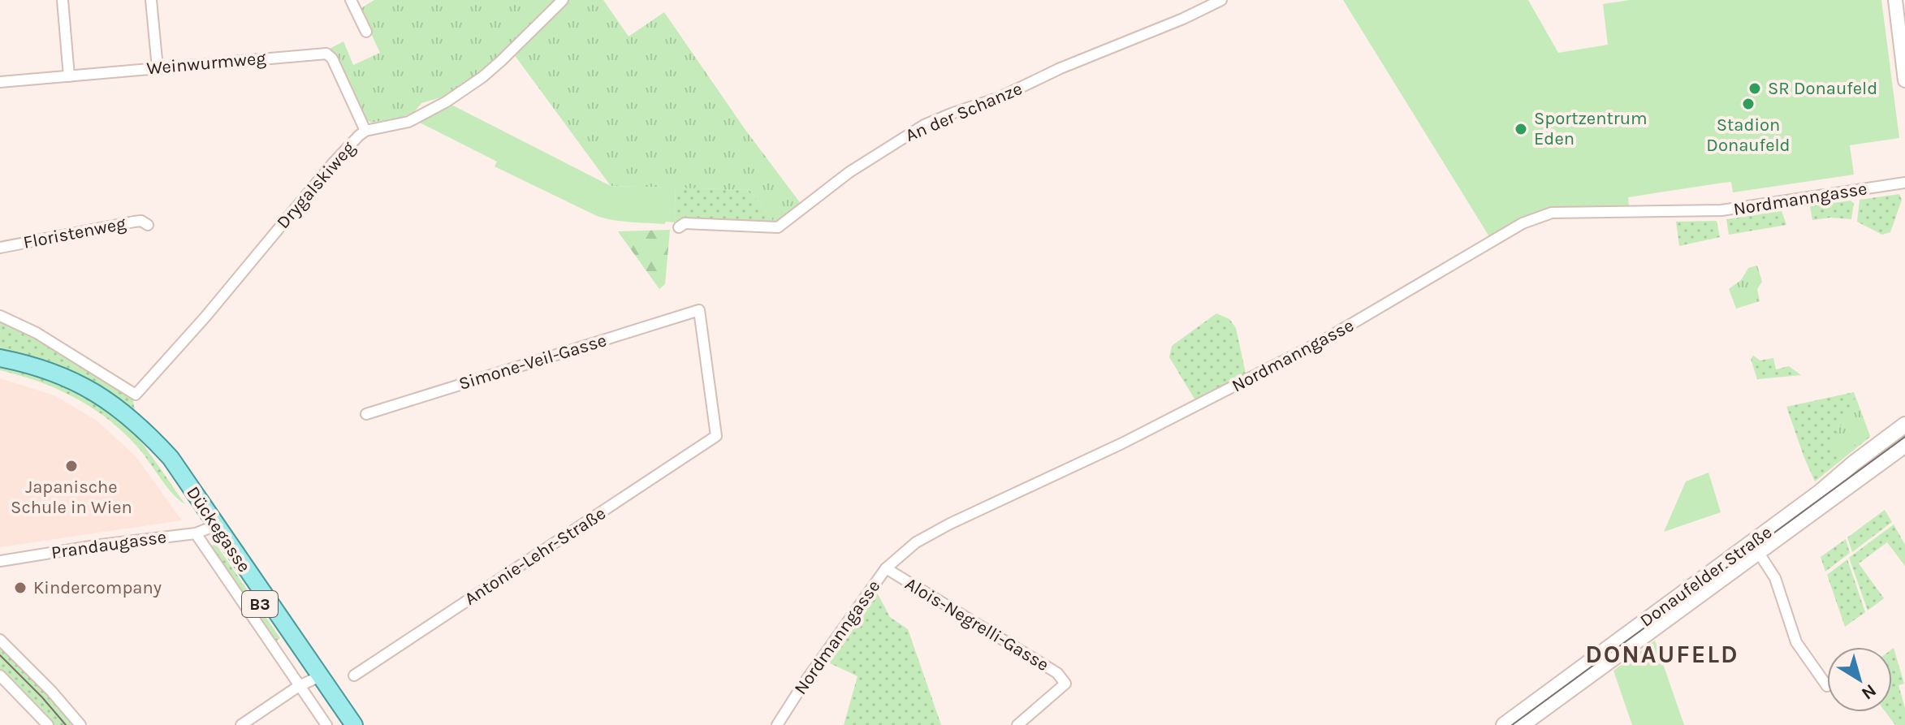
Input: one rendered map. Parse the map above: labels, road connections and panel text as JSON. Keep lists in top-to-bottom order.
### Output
{
  "streets": {
    "main road": ["Dückegasse", "Donaufelder Straße", "B3"],
    "street": [
      "Weinwurmweg",
      "An der Schanze",
      "Drygalskiweg",
      "Nordmanngasse",
      "Floristenweg",
      "Simone-Veil-Gasse",
      "Prandaugasse",
      "Antonie-Lehr-Straße",
      "Alois-Negrelli-Gasse"
    ]
  },
  "crossings": [
    ["Weinwurmweg", "Drygalskiweg"],
    ["Nordmanngasse", "Alois-Negrelli-Gasse"],
    ["Simone-Veil-Gasse", "Antonie-Lehr-Straße"],
    ["Dückegasse", "Prandaugasse"],
    ["Dückegasse", "B3"]
  ],
  "districts": ["DONAUFELD"],
  "places": [
    "SR Donaufeld",
    "Stadion Donaufeld",
    "Sportzentrum Eden",
    "Japanische Schule in Wien",
    "Kindercompany"
  ],
  "north": "bottom right"
}
